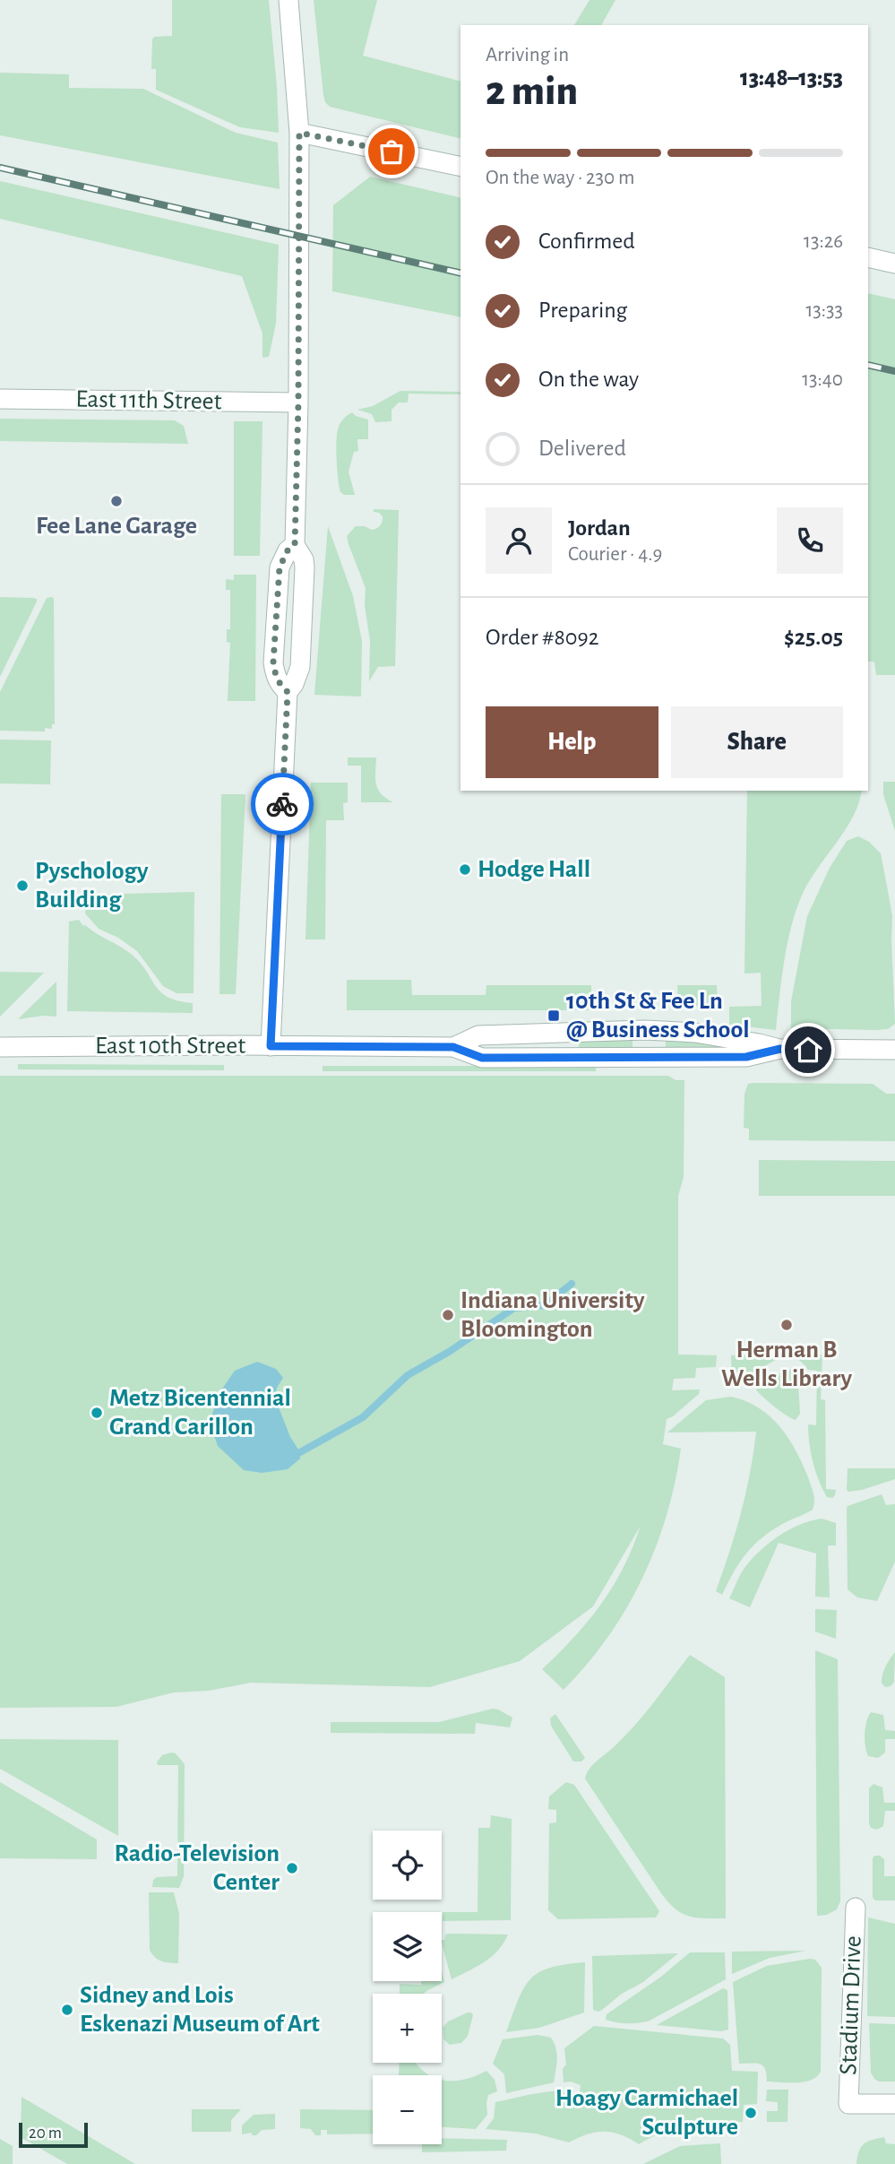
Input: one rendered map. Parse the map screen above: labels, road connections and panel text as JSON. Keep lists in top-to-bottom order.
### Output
{
  "streets": {
    "street": ["East 11th Street", "East 10th Street", "Stadium Drive"]
  },
  "places": {
    "other": [
      "Fee Lane Garage",
      "Hodge Hall",
      "Pyschology Building",
      "Indiana University Bloomington",
      "Herman B Wells Library",
      "Metz Bicentennial Grand Carillon",
      "Radio-Television Center",
      "Sidney and Lois Eskenazi Museum of Art",
      "Hoagy Carmichael Sculpture"
    ],
    "transit": ["10th St & Fee Ln @ Business School"]
  },
  "scale_bar": "20 m",
  "page": {
    "heading": ["2 min", "Arriving in", "13:48–13:53"],
    "panel": [
      "Jordan",
      "Courier · 4.9",
      "Order #8092",
      "$25.05"
    ],
    "bar": "On the way · 230 m",
    "list": [
      ["Confirmed", "13:26"],
      ["Preparing", "13:33"],
      ["On the way", "13:40"],
      "Delivered"
    ],
    "buttons": ["Help", "Share"],
    "map_buttons": ["+", "−"],
    "scale": "20 m"
  }
}
